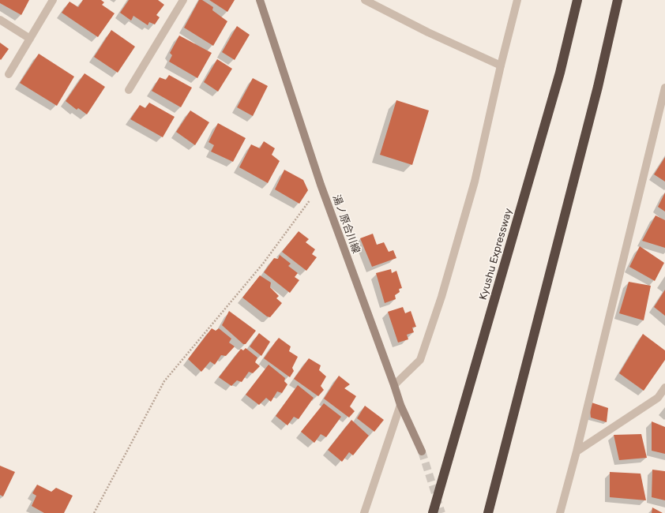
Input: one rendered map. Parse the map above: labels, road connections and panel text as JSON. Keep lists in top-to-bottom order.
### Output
{
  "streets": {
    "highway": ["Kyushu Expressway"],
    "main road": ["湯ノ原合川線"]
  }
}
